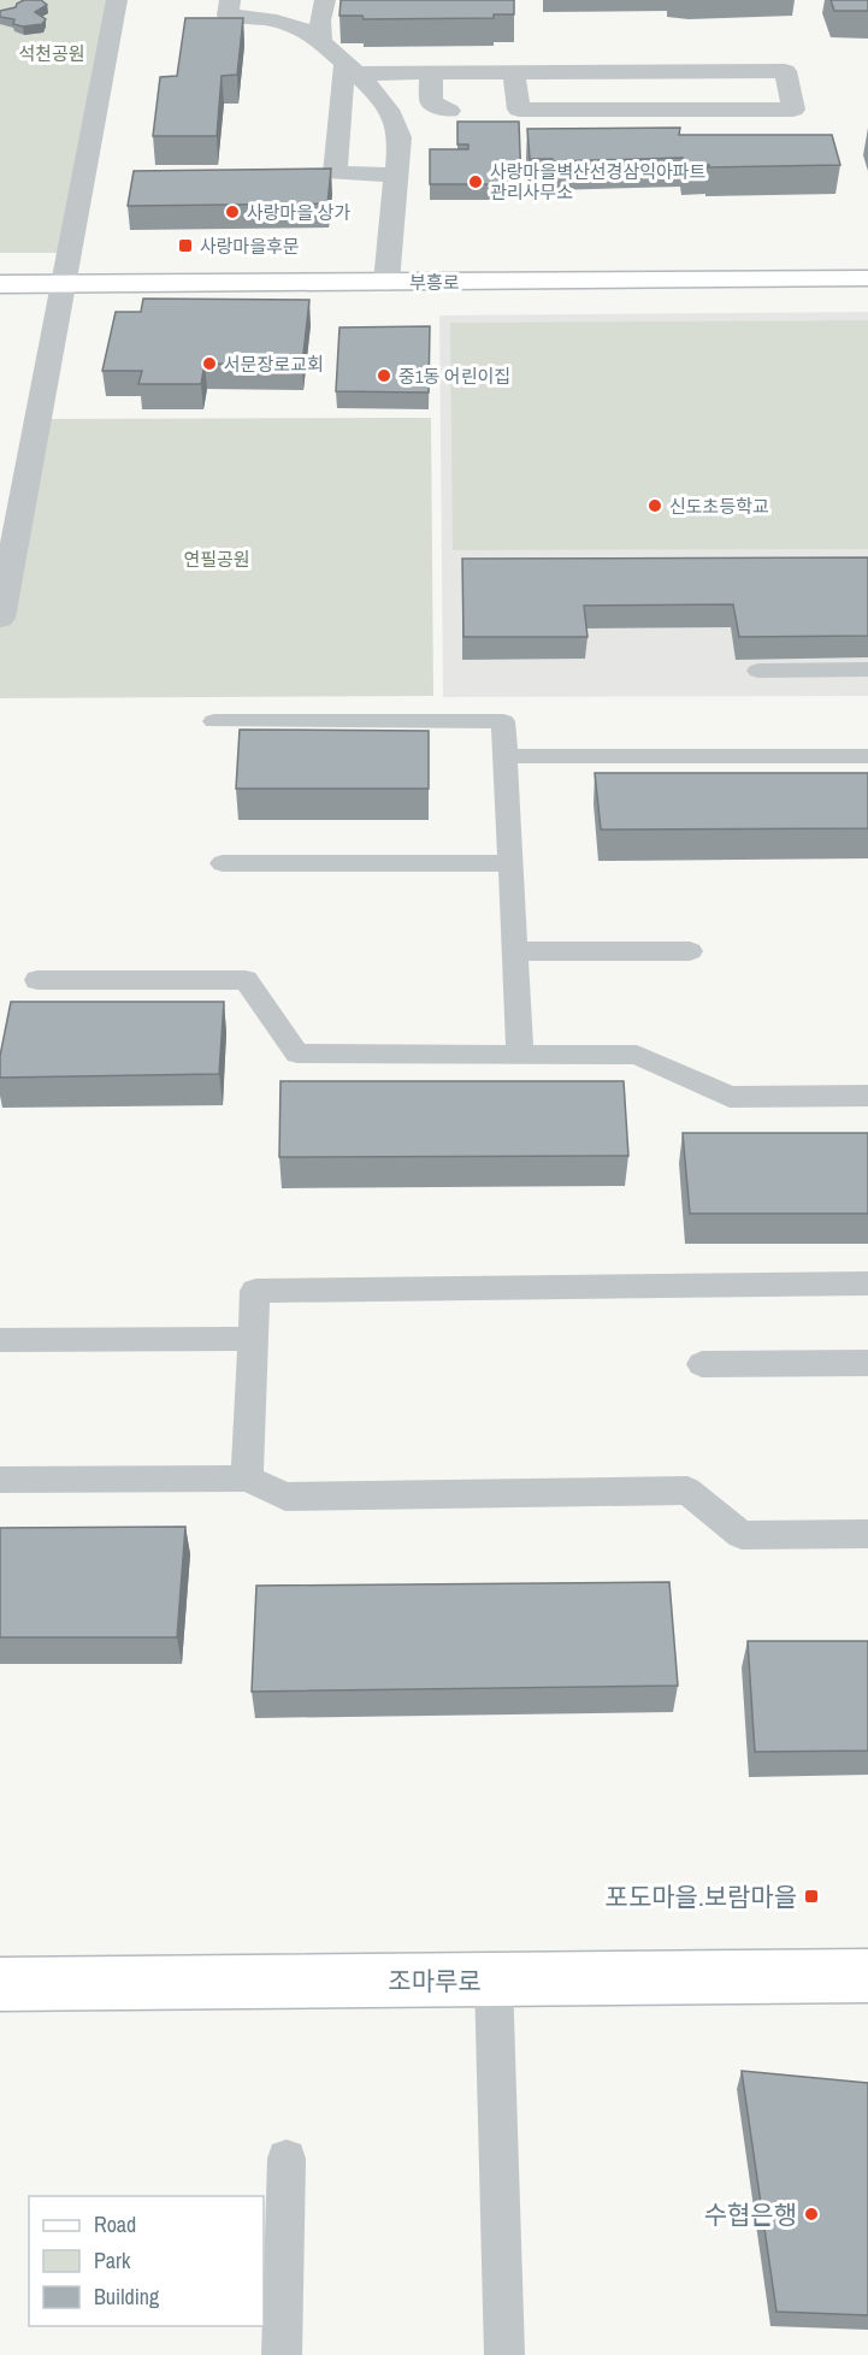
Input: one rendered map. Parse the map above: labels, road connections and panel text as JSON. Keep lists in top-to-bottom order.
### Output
{
  "streets": {
    "street": ["부흥로", "조마루로"]
  },
  "parks": ["석천공원", "연필공원"],
  "places": {
    "other": [
      "사랑마을벽산선경삼익아파트 관리사무소",
      "사랑마을 상가",
      "서문장로교회",
      "중1동 어린이집",
      "신도초등학교",
      "수협은행"
    ],
    "transit": ["사랑마을후문", "포도마을.보람마을"]
  },
  "legend": ["Road", "Park", "Building"]
}
